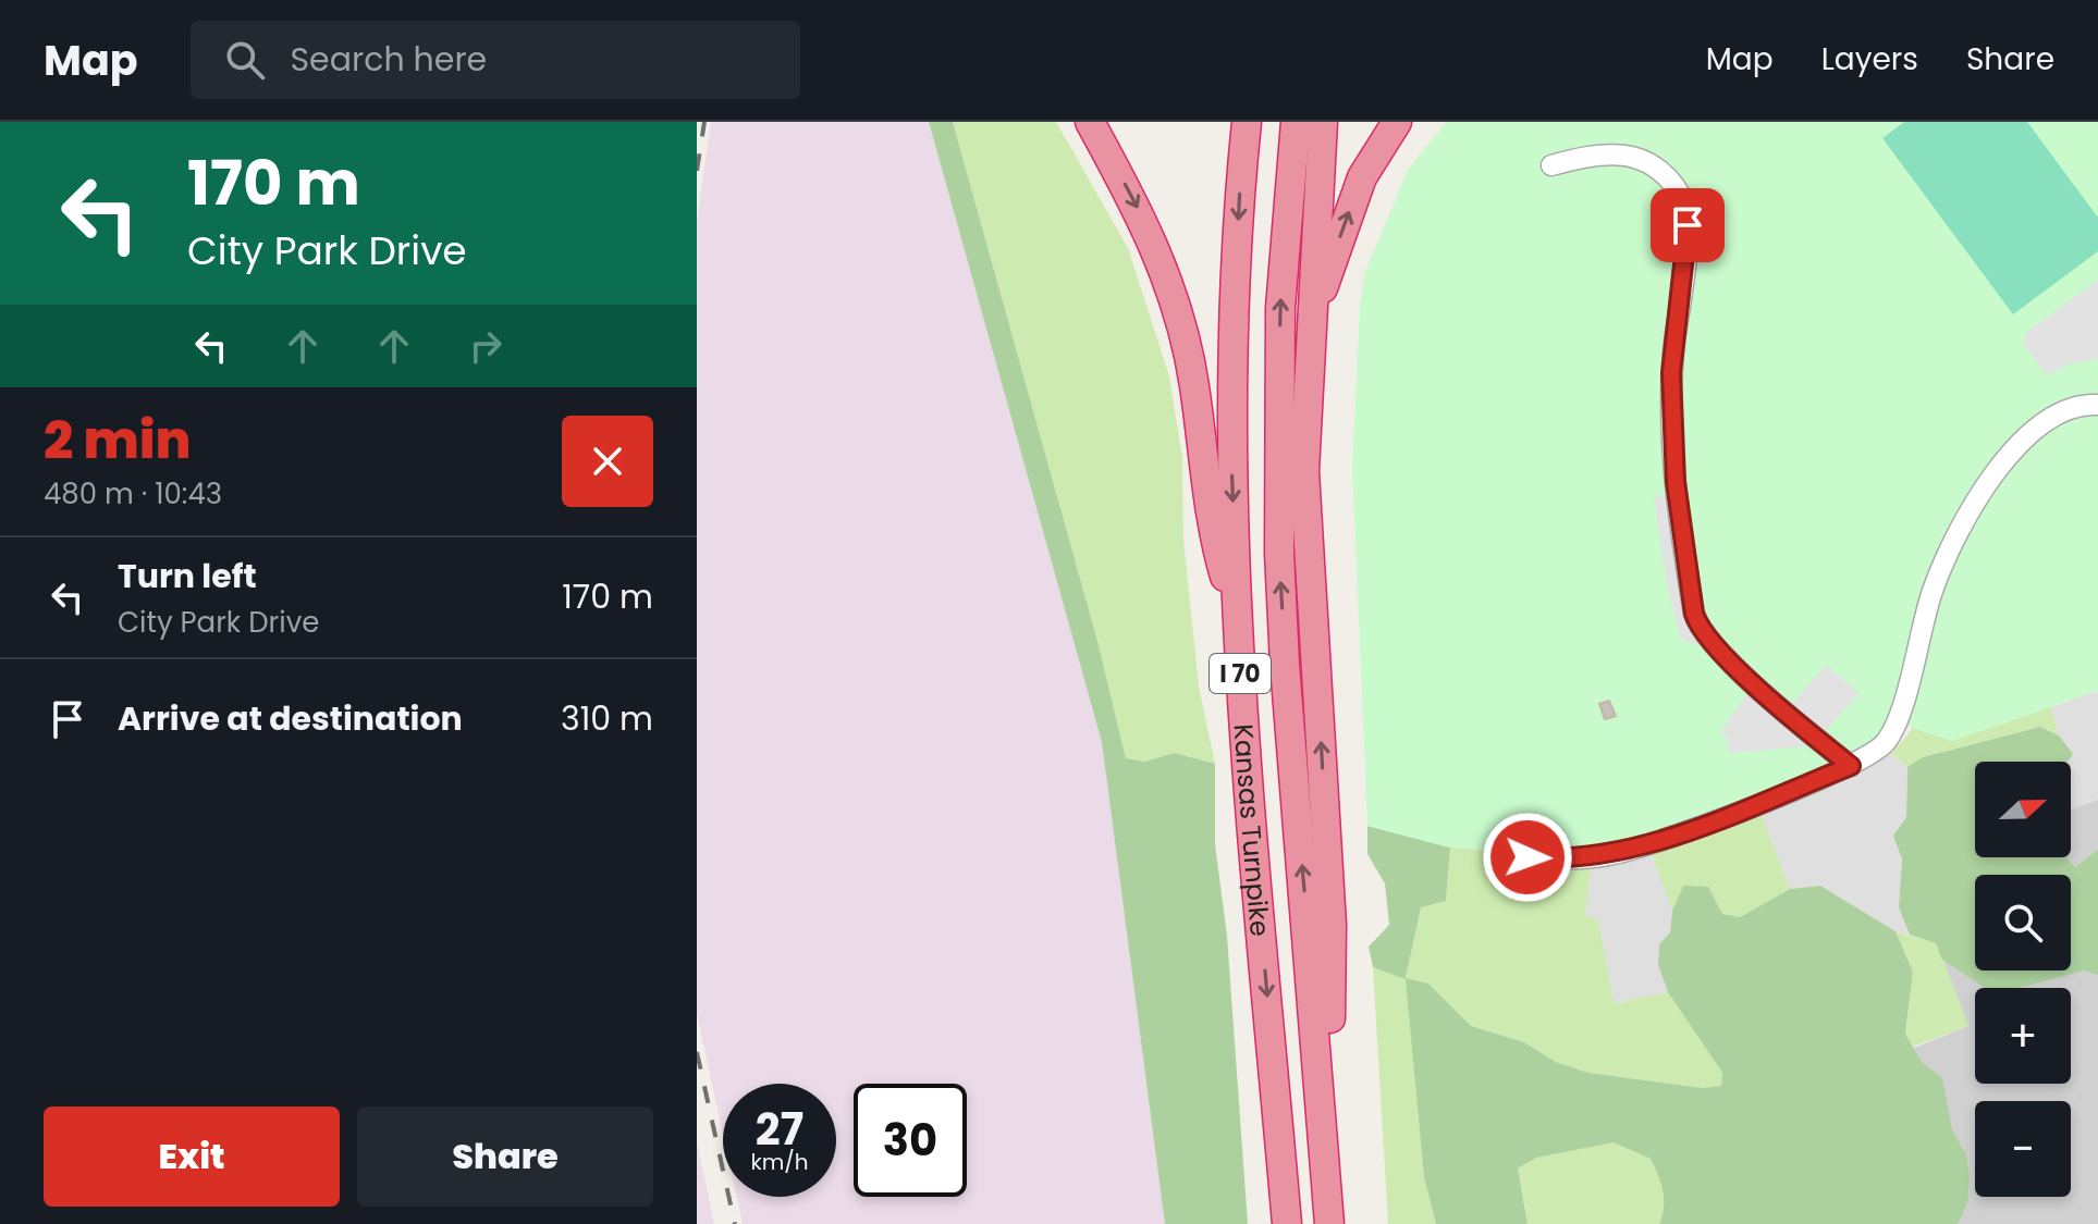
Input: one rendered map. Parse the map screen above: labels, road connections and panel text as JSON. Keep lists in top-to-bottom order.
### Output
{
  "streets": {
    "highway": ["I 70", "Kansas Turnpike"]
  },
  "north": "right",
  "page": {
    "header": "Map",
    "search": "Search here",
    "nav": ["Map", "Layers", "Share"],
    "turn": ["170 m", "City Park Drive"],
    "heading": ["2 min", "480 m · 10:43"],
    "list": [
      {
        "name": "Turn left",
        "note": "City Park Drive",
        "value": "170 m"
      },
      {
        "name": "Arrive at destination",
        "value": "310 m"
      }
    ],
    "map_buttons": ["+", "−"],
    "speed": "27 km/h",
    "limit": "30",
    "buttons": ["Exit", "Share"]
  }
}
